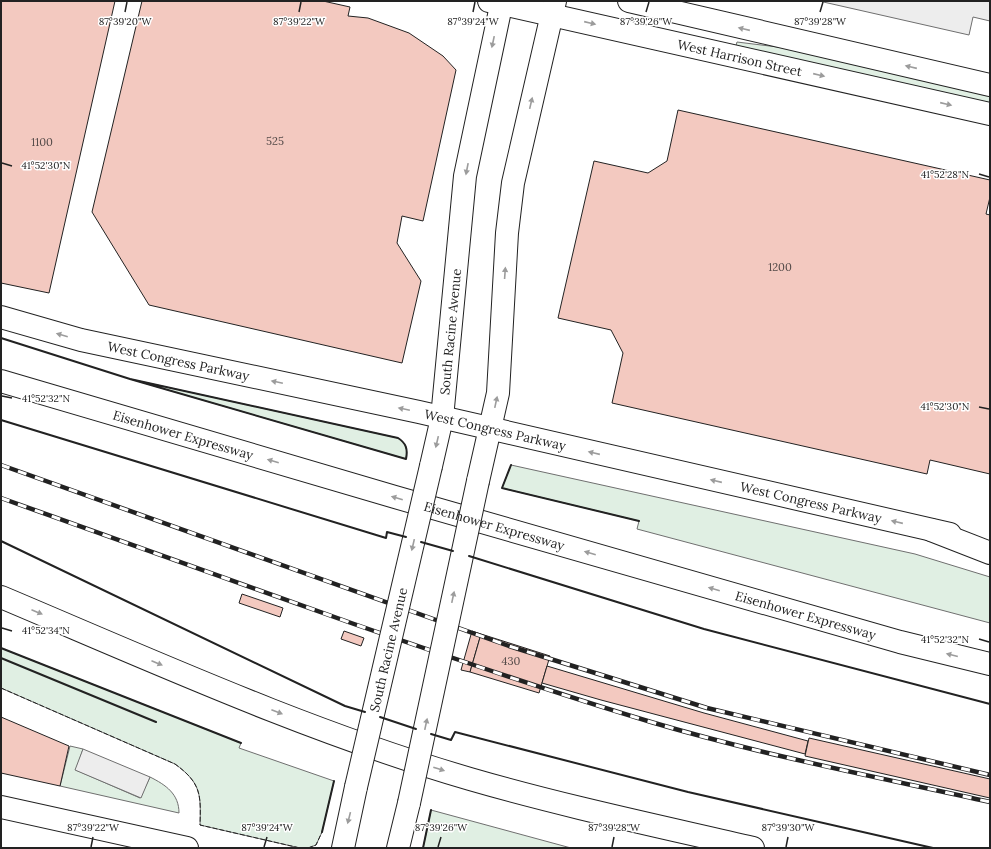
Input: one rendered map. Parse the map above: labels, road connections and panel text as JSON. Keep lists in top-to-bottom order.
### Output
{
  "streets": {
    "main road": [
      "West Harrison Street",
      "South Racine Avenue",
      "West Congress Parkway",
      "Eisenhower Expressway"
    ]
  },
  "crossings": [
    ["West Harrison Street", "South Racine Avenue"],
    ["South Racine Avenue", "West Congress Parkway"]
  ],
  "one_way": ["West Congress Parkway", "Eisenhower Expressway"],
  "house_numbers": [
    "525",
    "1100",
    "1200",
    "430"
  ],
  "coordinates": [
    "87°39'20\"W",
    "87°39'22\"W",
    "87°39'24\"W",
    "87°39'26\"W",
    "87°39'28\"W",
    "41°52'30\"N",
    "41°52'28\"N",
    "41°52'32\"N",
    "41°52'34\"N",
    "87°39'30\"W"
  ]
}
